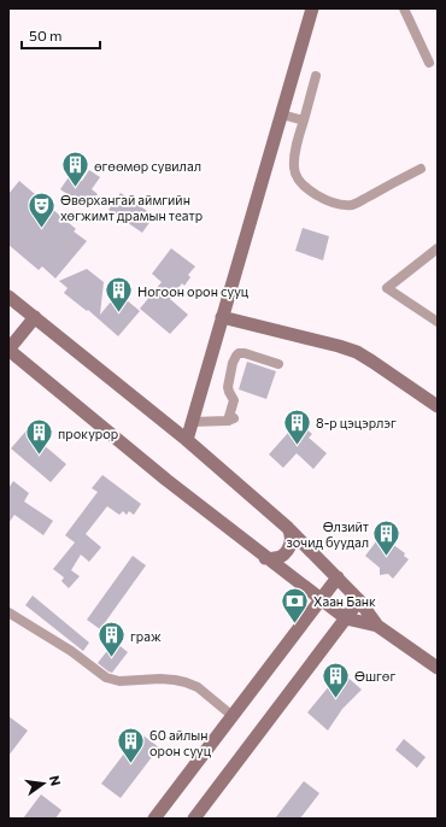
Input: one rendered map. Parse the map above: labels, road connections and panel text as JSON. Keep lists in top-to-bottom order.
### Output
{
  "places": {
    "building": [
      "өгөөмөр сувилал",
      "Ногоон орон сууц",
      "8-р цэцэрлэг",
      "прокурор",
      "Өлзийт зочид буудал",
      "граж",
      "Өшгөг",
      "60 айлын орон сууц"
    ],
    "theatre": ["Өвөрхангай аймгийн хөгжимт драмын театр"],
    "bank": ["Хаан Банк"]
  },
  "scale_bar": "50 m",
  "north": "right"
}
